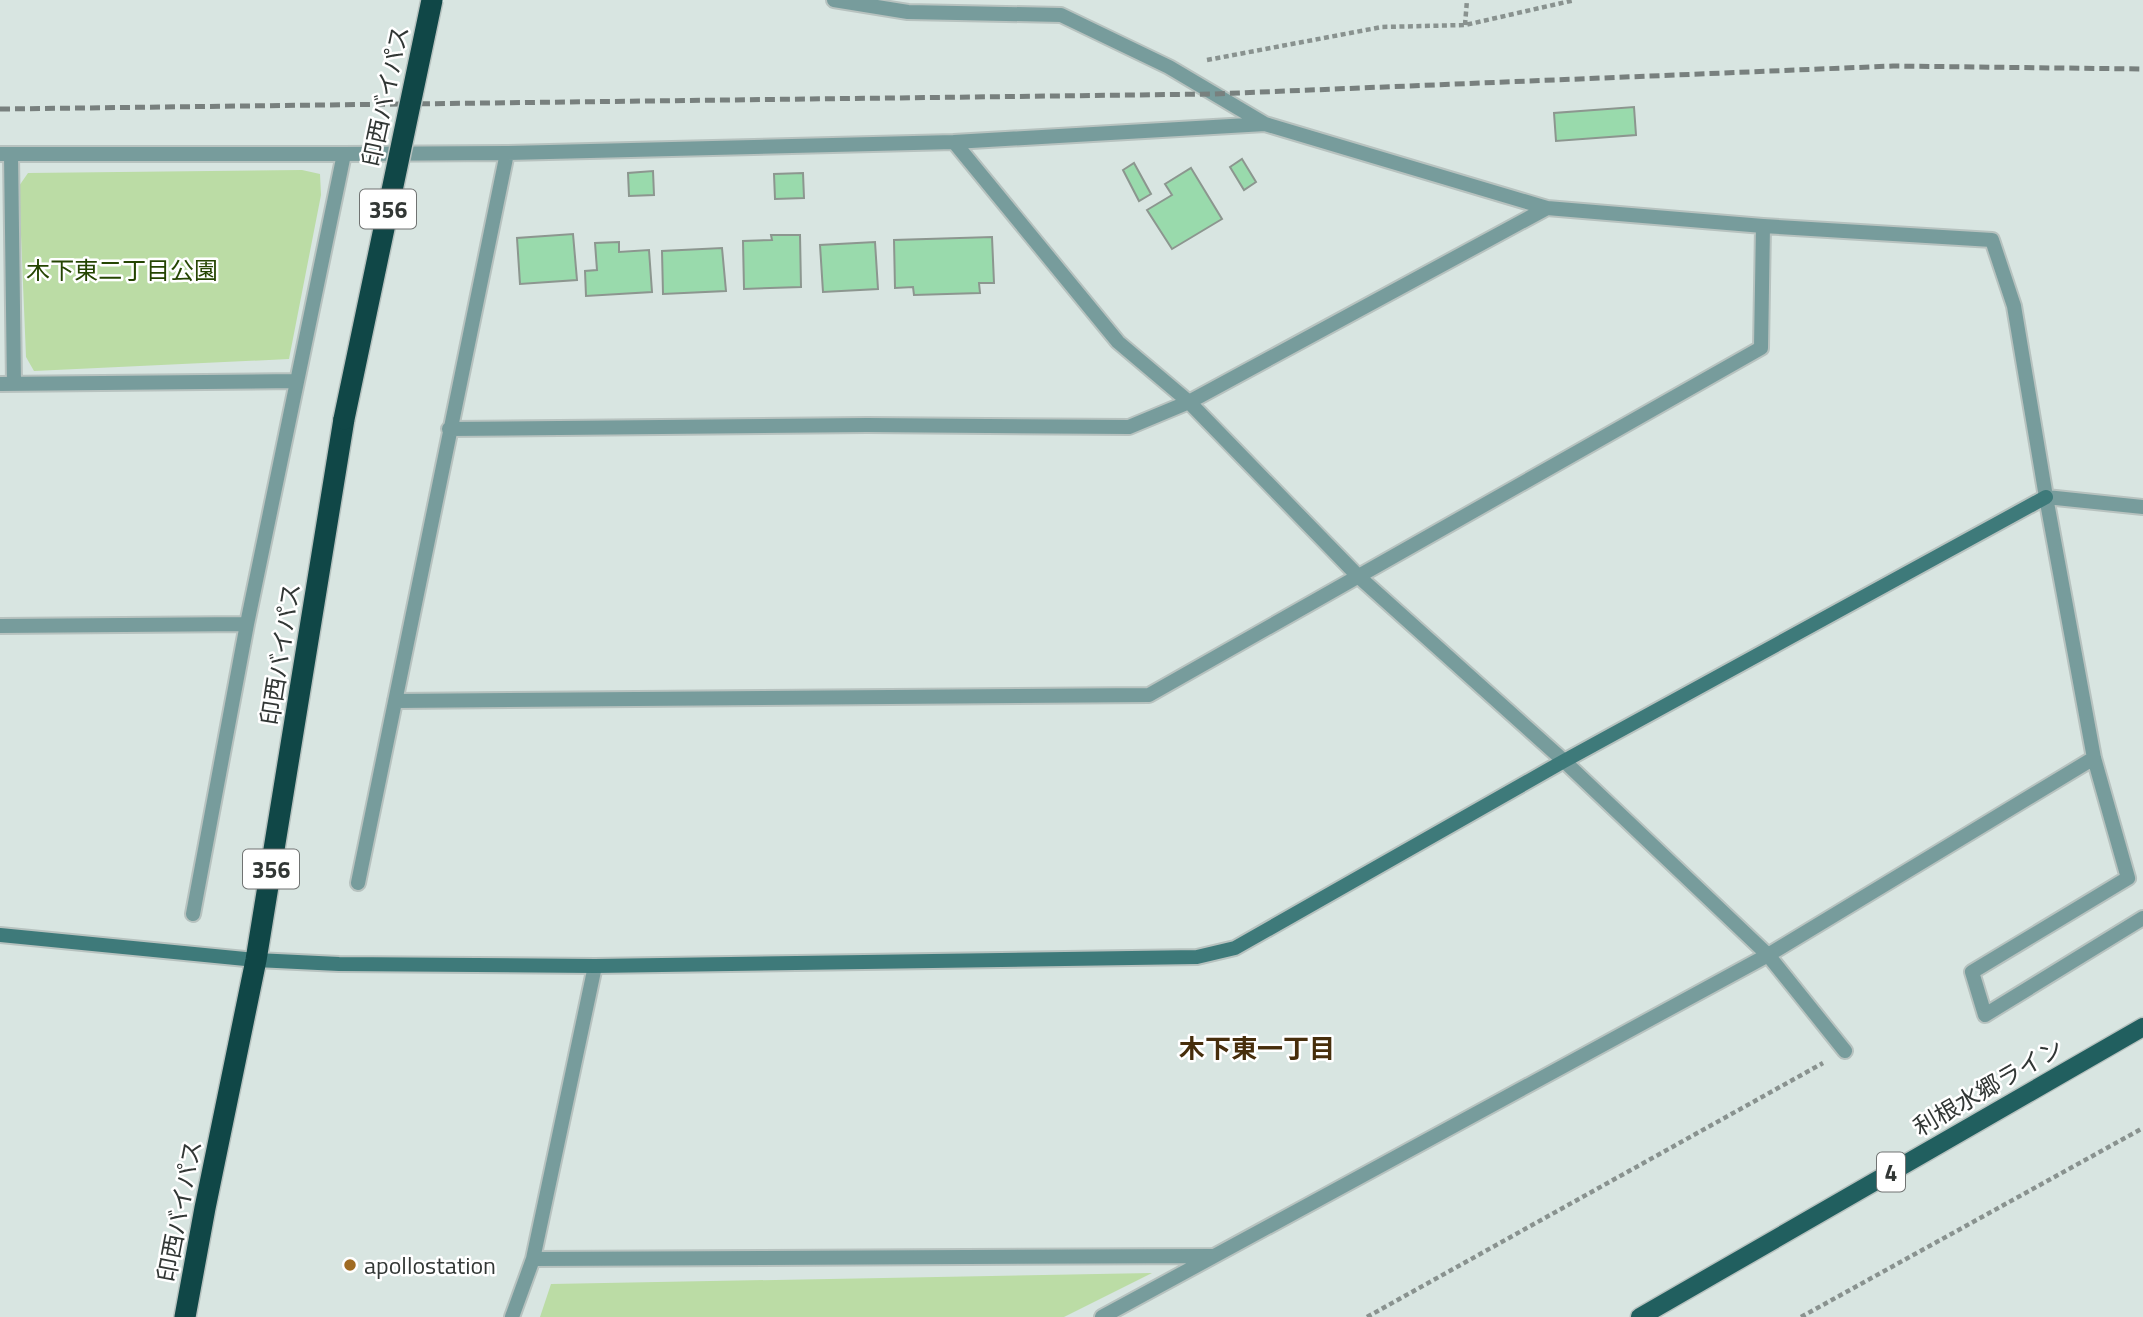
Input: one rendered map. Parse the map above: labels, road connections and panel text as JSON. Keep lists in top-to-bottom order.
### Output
{
  "streets": {
    "highway": ["印西バイパス", "356"],
    "main road": ["利根水郷ライン", "4"]
  },
  "districts": ["木下東一丁目"],
  "parks": ["木下東二丁目公園"],
  "places": ["apollostation"]
}
